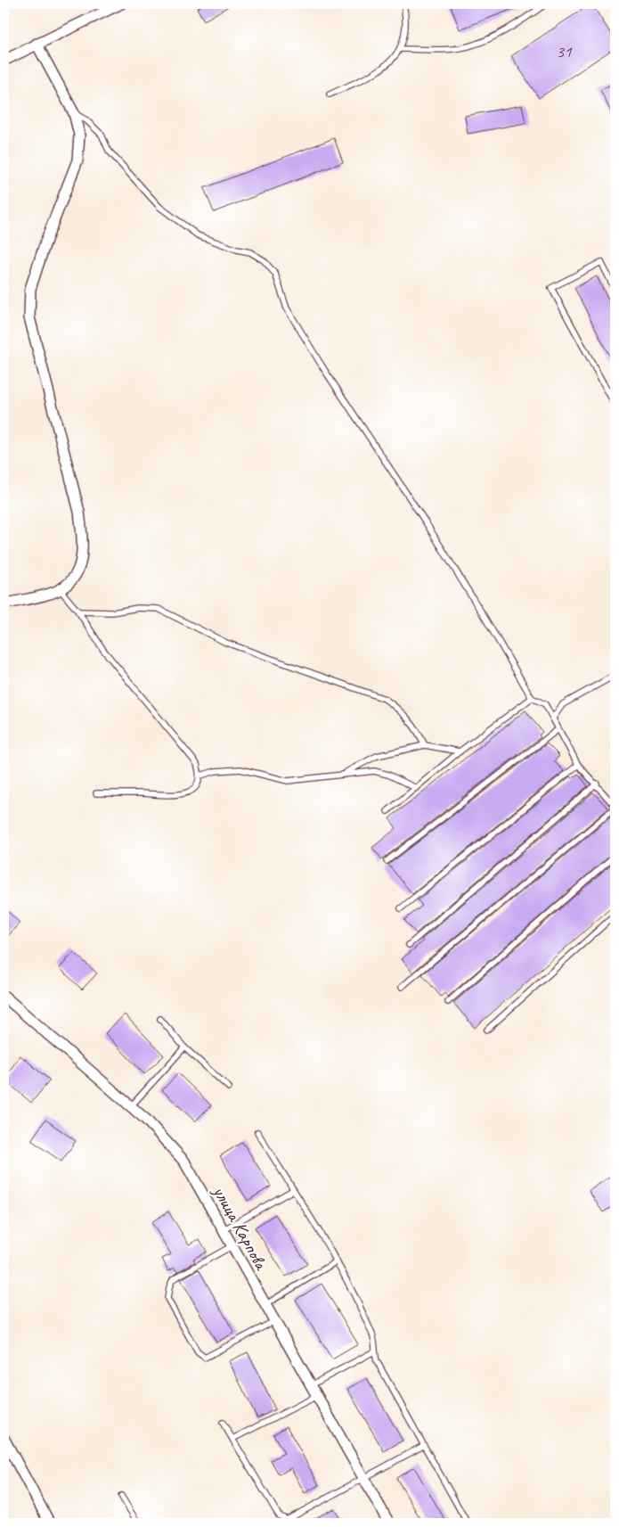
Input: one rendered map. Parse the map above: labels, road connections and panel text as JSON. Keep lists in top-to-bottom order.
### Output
{
  "streets": {
    "street": ["улица Карпова"]
  },
  "house_numbers": ["31"]
}
